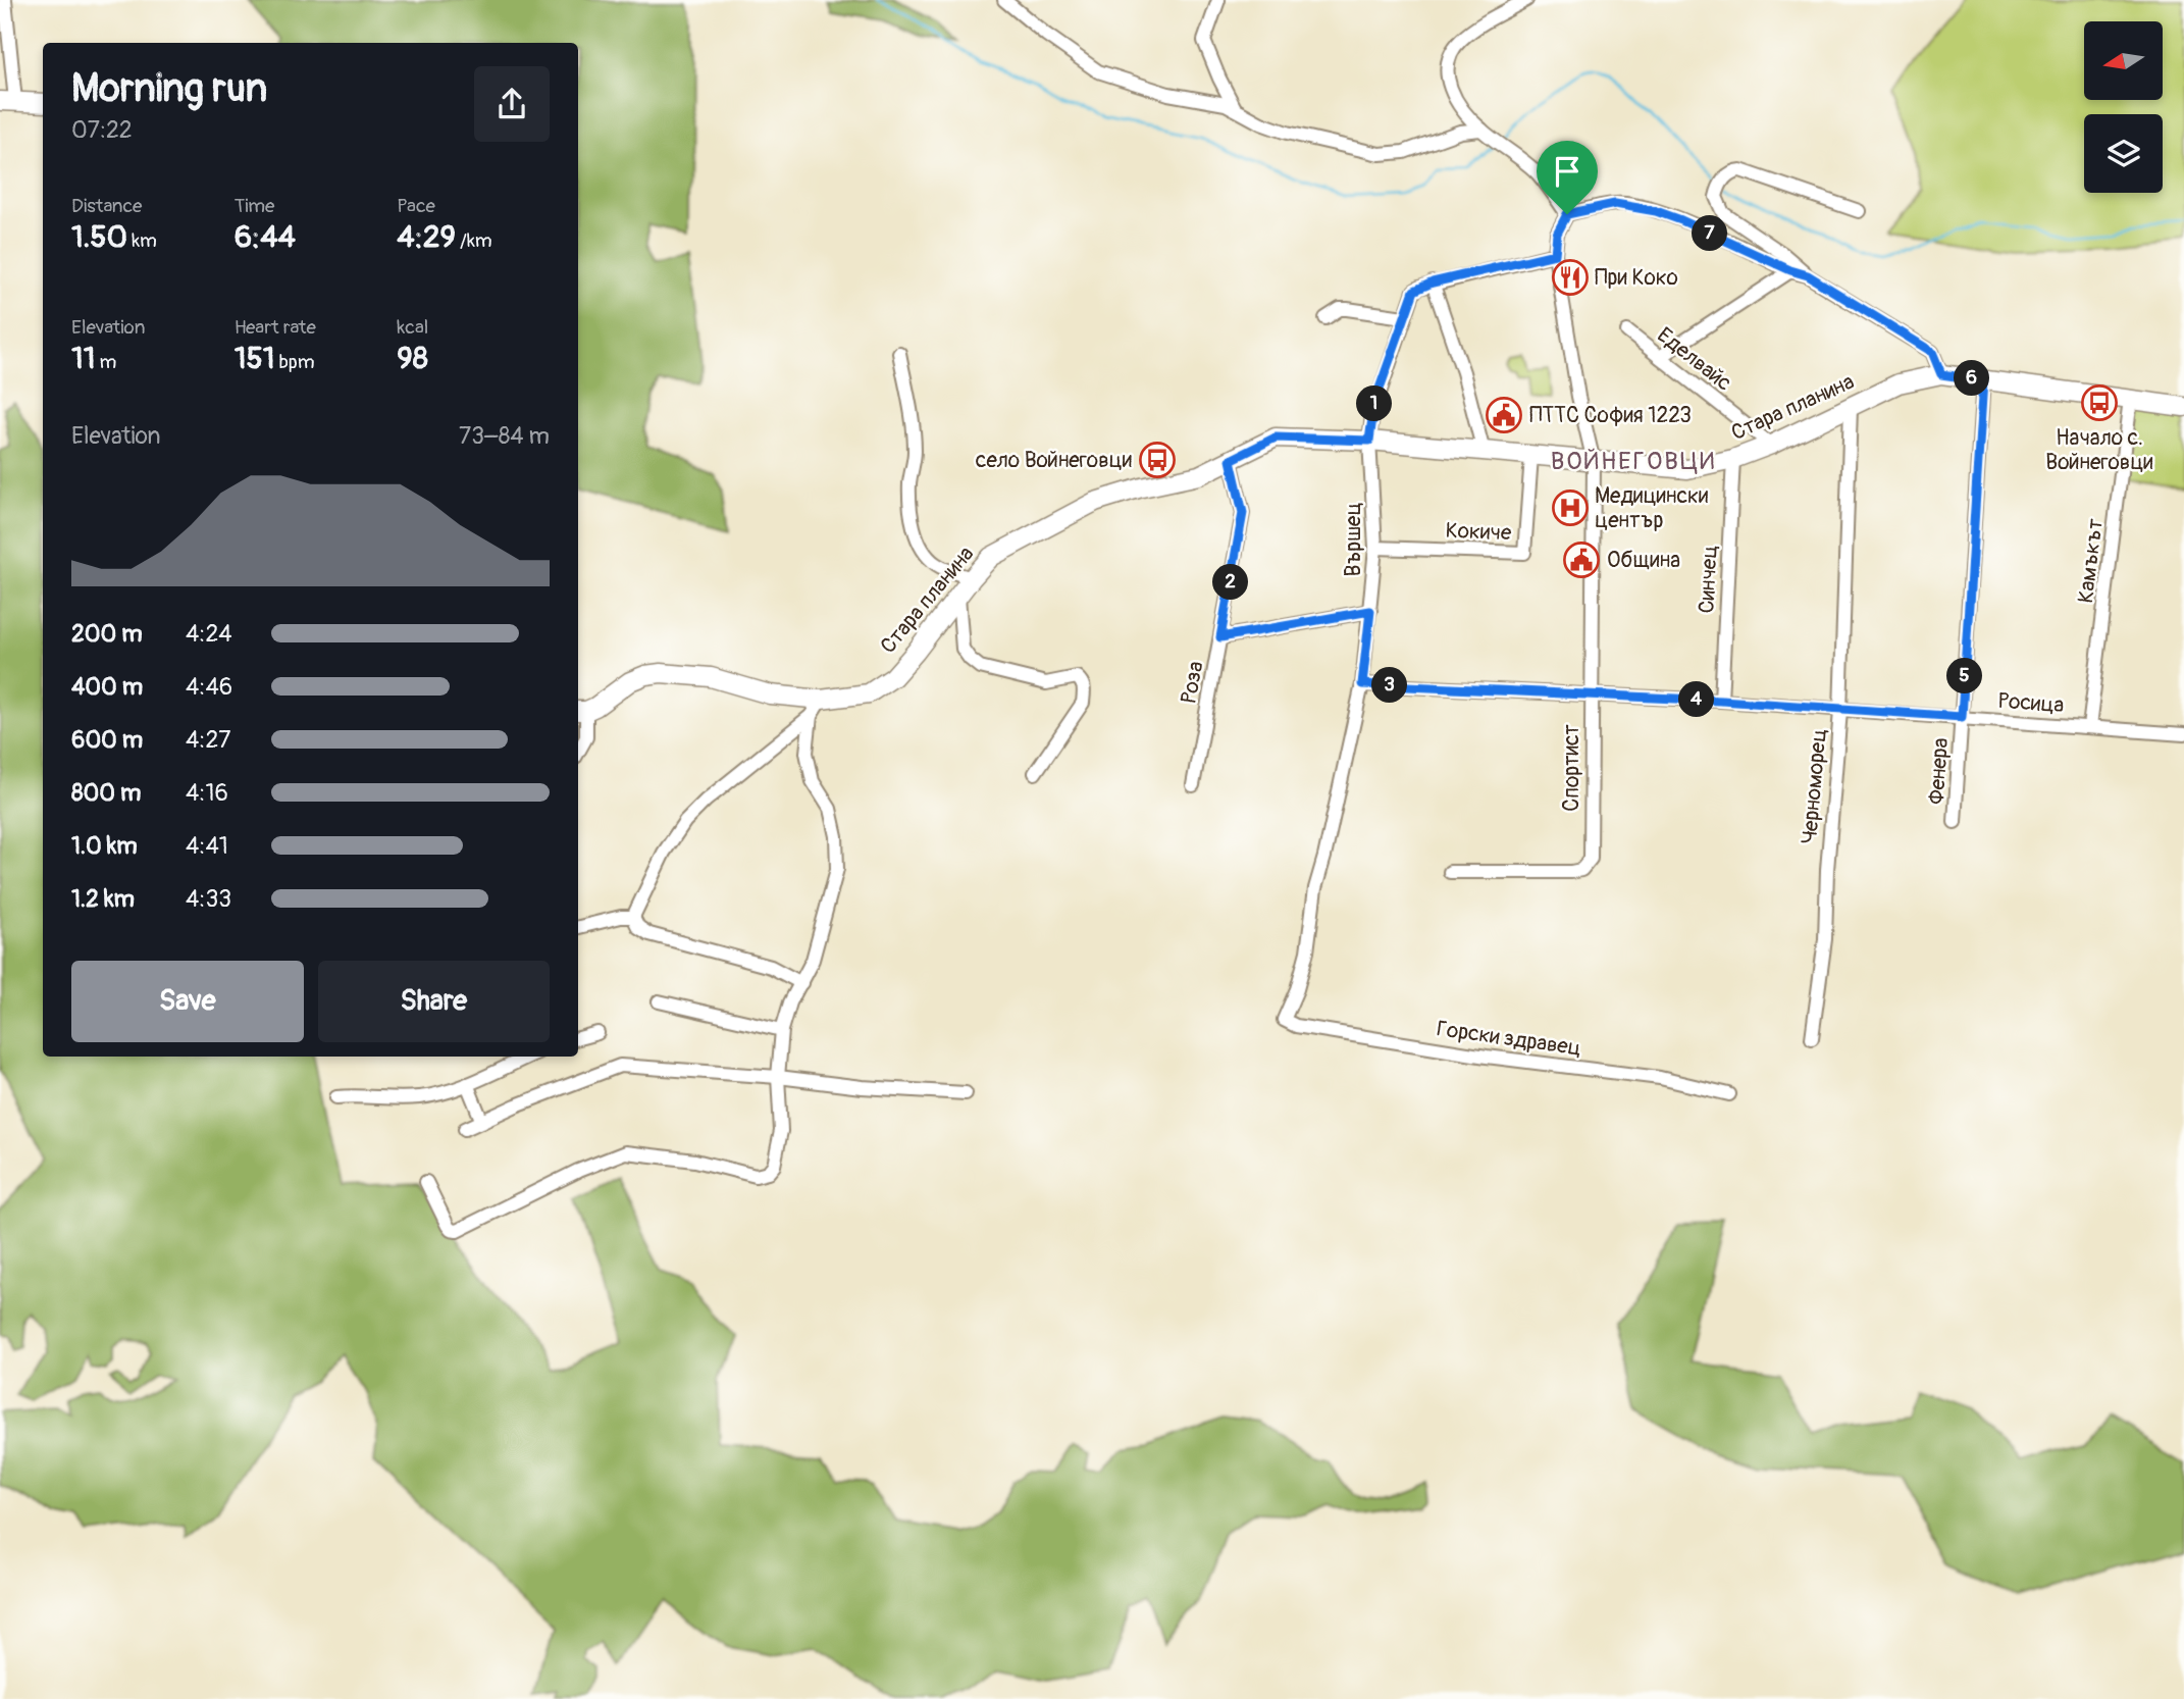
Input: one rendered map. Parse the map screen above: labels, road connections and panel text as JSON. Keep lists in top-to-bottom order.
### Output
{
  "streets": {
    "street": [
      "Еделвайс",
      "Стара планина",
      "Кокиче",
      "Вършец",
      "Камъкът",
      "Синчец",
      "Роза",
      "Росица",
      "Спортист",
      "Фенера",
      "Черноморец",
      "Горски здравец"
    ]
  },
  "crossings": [
    ["Еделвайс", "Стара планина"],
    ["Стара планина", "Кокиче"],
    ["Стара планина", "Вършец"],
    ["Стара планина", "Камъкът"],
    ["Стара планина", "Синчец"],
    ["Стара планина", "Роза"],
    ["Стара планина", "Спортист"],
    ["Стара планина", "Фенера"],
    ["Стара планина", "Черноморец"],
    ["Кокиче", "Вършец"],
    ["Вършец", "Росица"],
    ["Вършец", "Горски здравец"],
    ["Камъкът", "Росица"],
    ["Синчец", "Росица"],
    ["Росица", "Спортист"],
    ["Росица", "Фенера"],
    ["Росица", "Черноморец"]
  ],
  "districts": ["ВОЙНЕГОВЦИ"],
  "places": {
    "restaurant": ["При Коко"],
    "bus stop": ["Начало с. Войнеговци", "село Войнеговци"],
    "public building": ["ПТТС София 1223", "Община"],
    "hospital": ["Медицински център"]
  },
  "north": "left",
  "page": {
    "heading": ["Morning run", "07:22"],
    "stats": [
      ["Distance", "1.50 km"],
      ["Time", "6:44"],
      ["Pace", "4:29 /km"],
      ["Elevation", "11 m"],
      ["Heart rate", "151 bpm"],
      ["kcal", "98"]
    ],
    "pins": [
      "7",
      "6",
      "1",
      "2",
      "5",
      "3",
      "4"
    ],
    "chart": ["Elevation", "73–84 m"],
    "list": [
      {
        "name": "200 m",
        "note": "4:24"
      },
      {
        "name": "400 m",
        "note": "4:46"
      },
      {
        "name": "600 m",
        "note": "4:27"
      },
      {
        "name": "800 m",
        "note": "4:16"
      },
      {
        "name": "1.0 km",
        "note": "4:41"
      },
      {
        "name": "1.2 km",
        "note": "4:33"
      }
    ],
    "buttons": ["Save", "Share"]
  }
}
